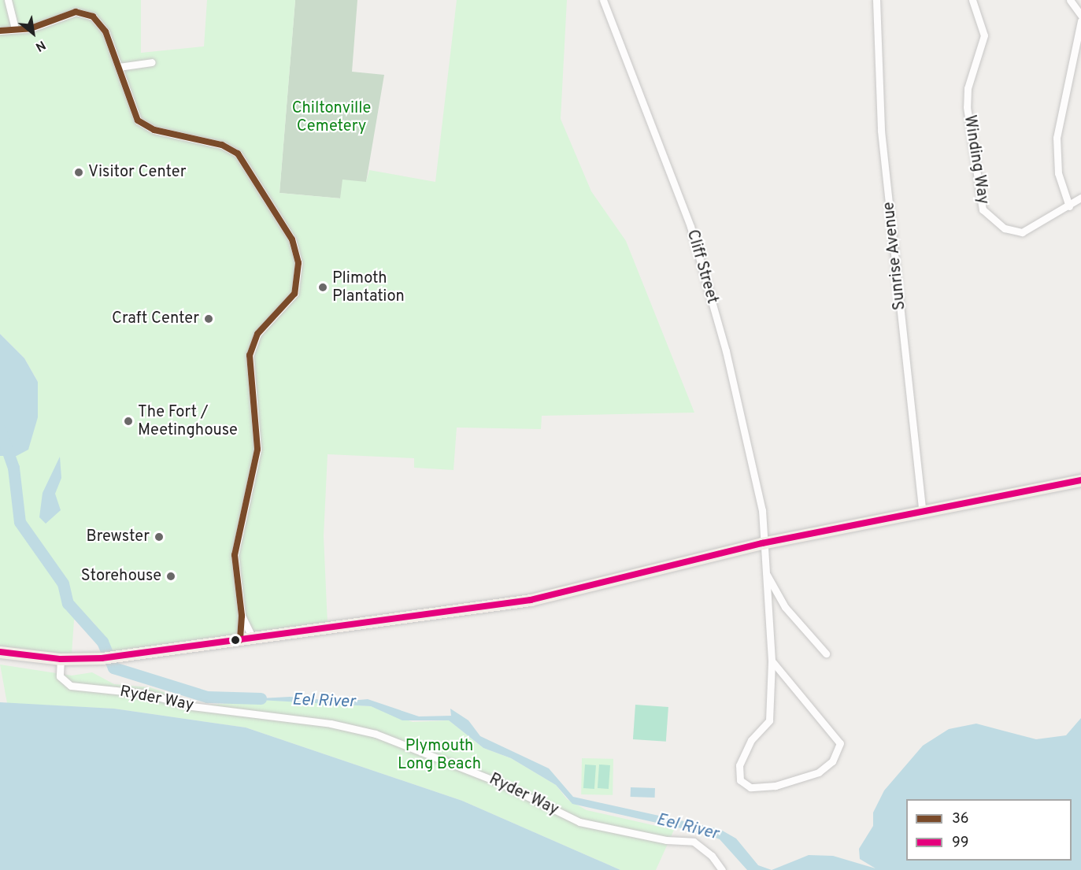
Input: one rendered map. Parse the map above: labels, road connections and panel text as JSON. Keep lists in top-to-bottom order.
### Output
{
  "streets": {
    "street": [
      "Winding Way",
      "Sunrise Avenue",
      "Cliff Street",
      "Ryder Way"
    ]
  },
  "water": ["Eel River"],
  "parks": ["Chiltonville Cemetery", "Plymouth Long Beach"],
  "places": [
    "Visitor Center",
    "Plimoth Plantation",
    "Craft Center",
    "The Fort / Meetinghouse",
    "Brewster",
    "Storehouse"
  ],
  "lines": ["transit line 36", "transit line 99"],
  "legend": ["36", "99"],
  "north": "bottom right"
}
